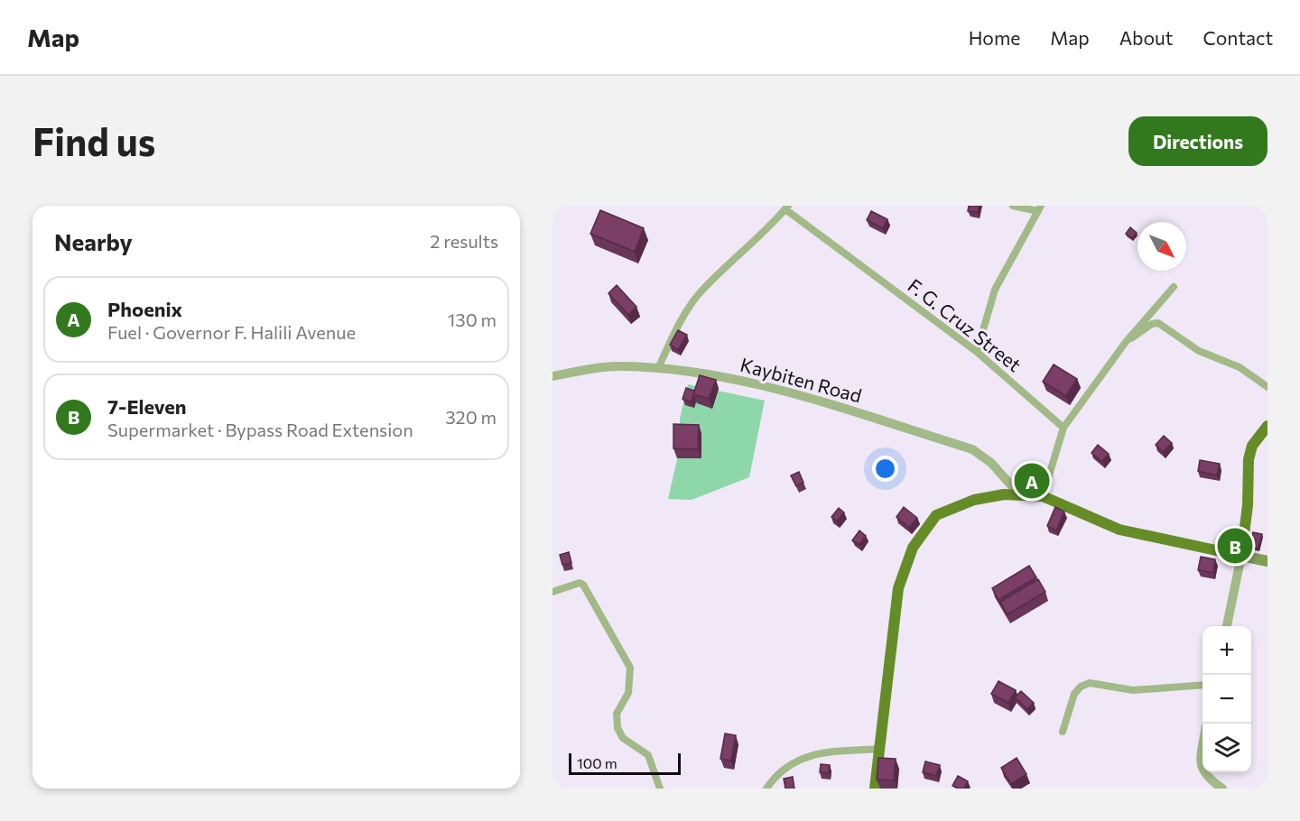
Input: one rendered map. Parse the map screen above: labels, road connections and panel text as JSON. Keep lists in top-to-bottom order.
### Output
{
  "streets": {
    "street": ["F. G. Cruz Street", "Kaybiten Road"]
  },
  "scale_bar": "100 m",
  "north": "bottom right",
  "page": {
    "header": "Map",
    "nav": [
      "Home",
      "Map",
      "About",
      "Contact"
    ],
    "buttons": "Directions",
    "title": "Find us",
    "heading": ["Nearby", "2 results"],
    "list": [
      {
        "mark": "A",
        "name": "Phoenix",
        "note": "Fuel · Governor F. Halili Avenue",
        "value": "130 m"
      },
      {
        "mark": "B",
        "name": "7-Eleven",
        "note": "Supermarket · Bypass Road Extension",
        "value": "320 m"
      }
    ],
    "pins": ["A", "B"],
    "map_buttons": ["+", "−"],
    "scale": "100 m"
  }
}
